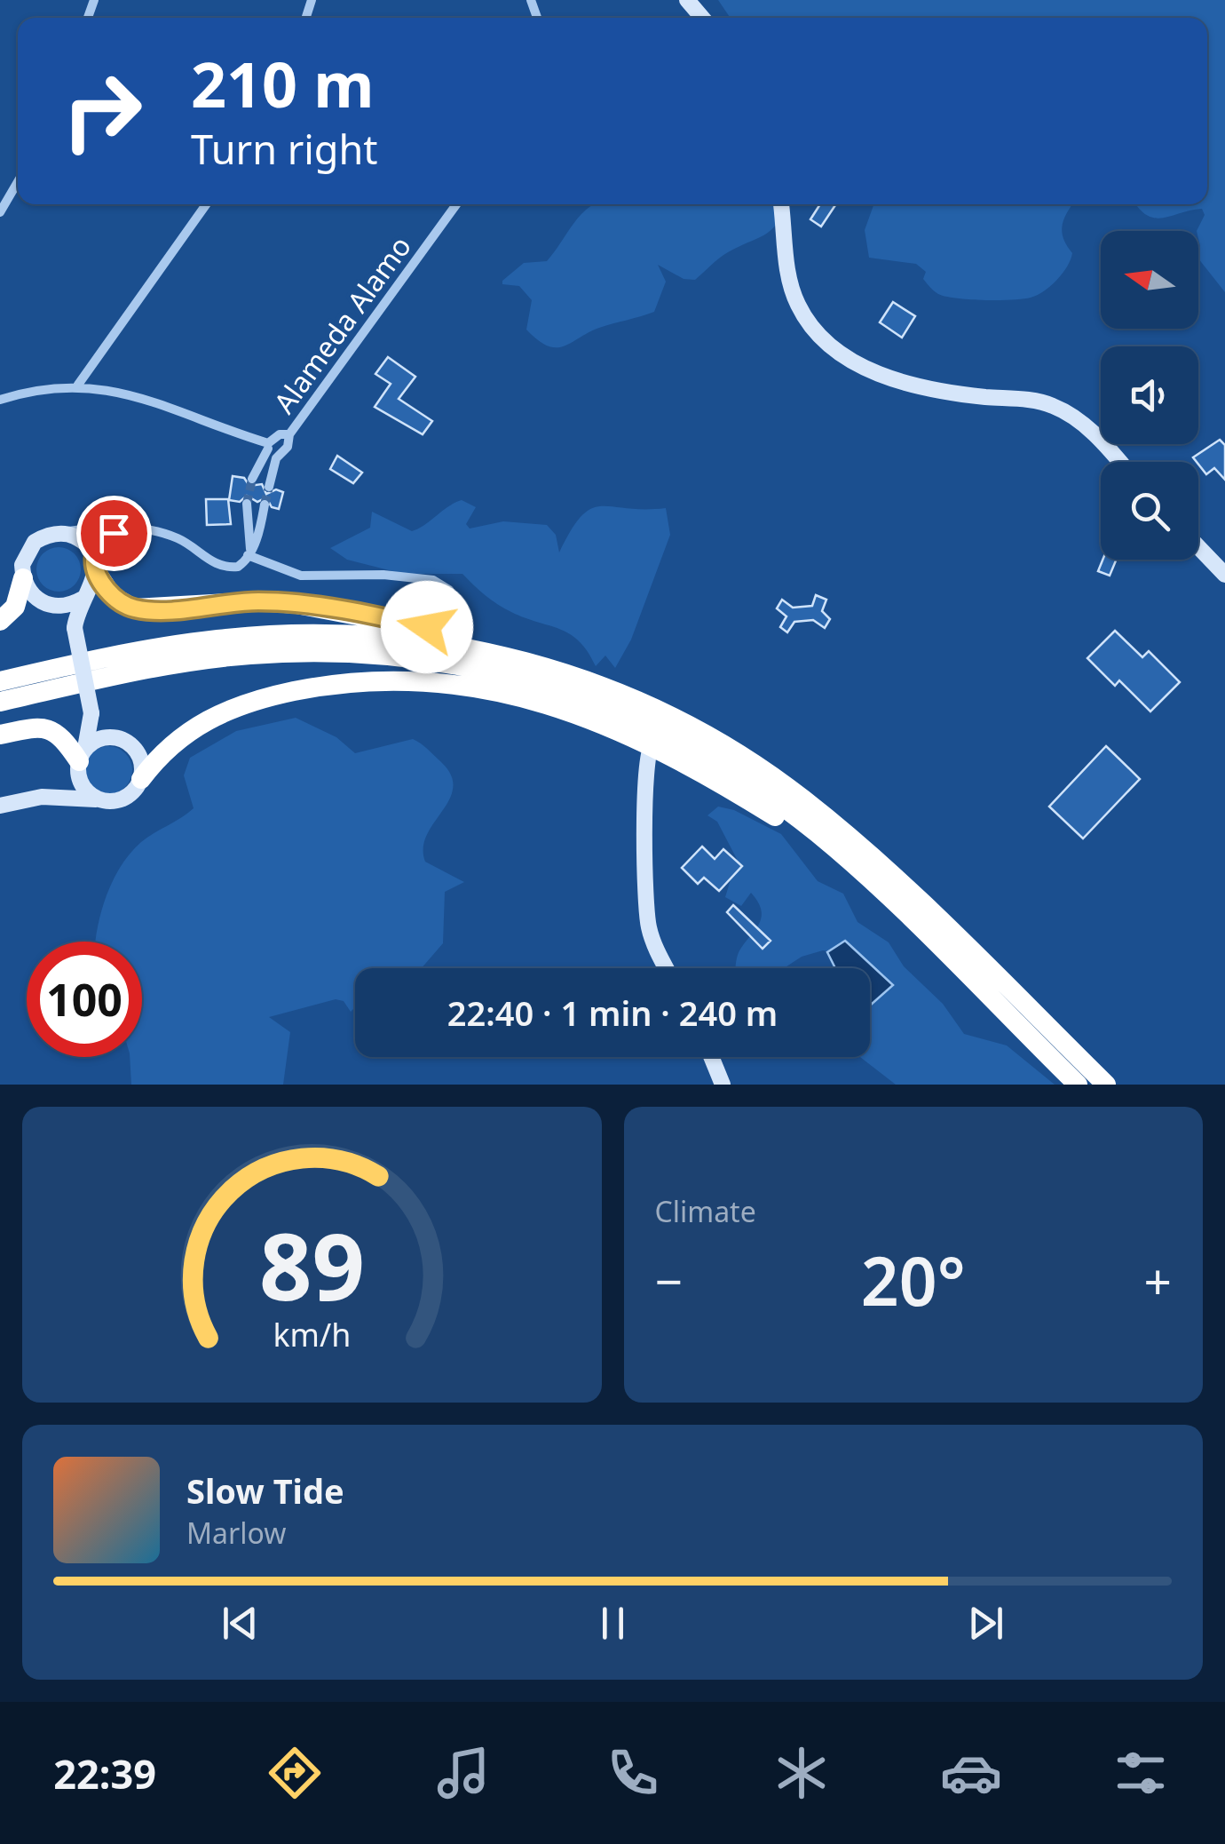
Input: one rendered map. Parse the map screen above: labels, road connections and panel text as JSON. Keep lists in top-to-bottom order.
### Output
{
  "streets": {
    "street": ["Alameda Alamo"]
  },
  "north": "left",
  "page": {
    "turn": ["210 m", "Turn right"],
    "limit": "100",
    "trip": "22:40 · 1 min · 240 m",
    "tile": "Climate",
    "heat": ["−", "20°", "+"],
    "song": ["Slow Tide", "Marlow"],
    "tabs": "22:39",
    "gauge": ["89", "km/h"]
  }
}
